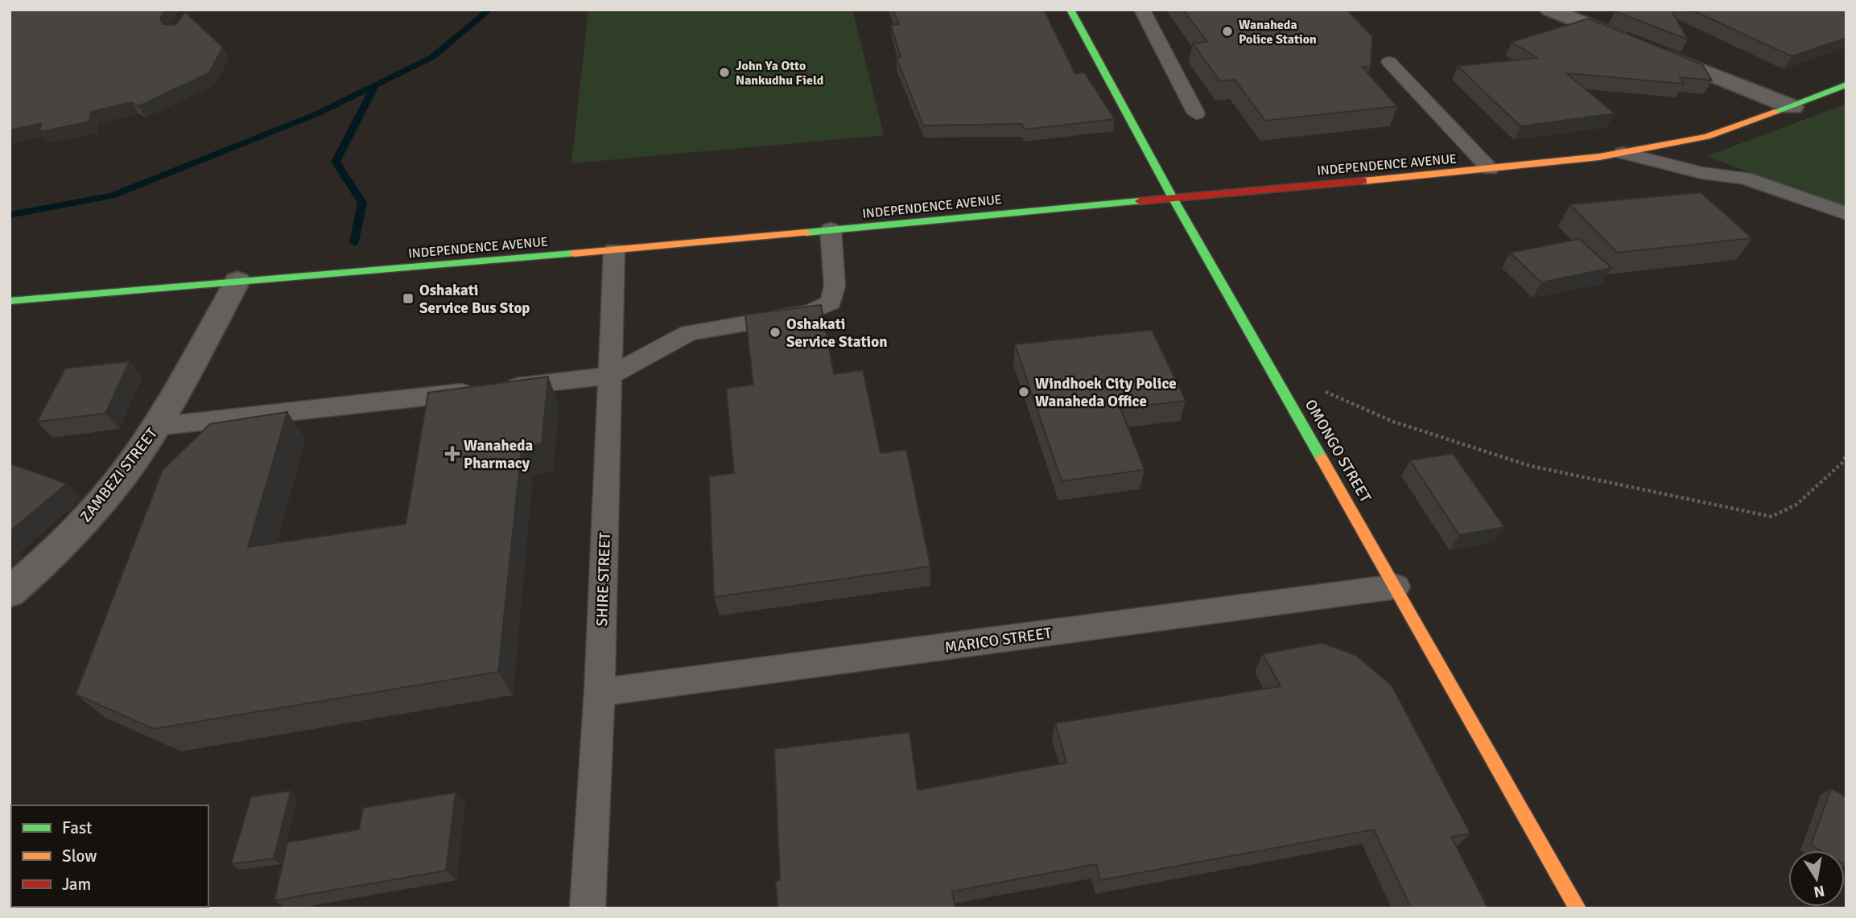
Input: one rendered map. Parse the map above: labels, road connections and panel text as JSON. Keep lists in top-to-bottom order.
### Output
{
  "streets": {
    "main road": ["INDEPENDENCE AVENUE", "OMONGO STREET"],
    "street": ["ZAMBEZI STREET"],
    "lane": ["SHIRE STREET", "MARICO STREET"]
  },
  "crossings": [
    ["INDEPENDENCE AVENUE", "OMONGO STREET"],
    ["INDEPENDENCE AVENUE", "ZAMBEZI STREET"],
    ["INDEPENDENCE AVENUE", "SHIRE STREET"],
    ["OMONGO STREET", "MARICO STREET"],
    ["SHIRE STREET", "MARICO STREET"]
  ],
  "places": {
    "other": [
      "Wanaheda Police Station",
      "John Ya Otto Nankudhu Field",
      "Oshakati Service Station",
      "Windhoek City Police Wanaheda Office"
    ],
    "transit": ["Oshakati Service Bus Stop"],
    "health": ["Wanaheda Pharmacy"]
  },
  "legend": ["Fast", "Slow", "Jam"],
  "north": "bottom"
}
